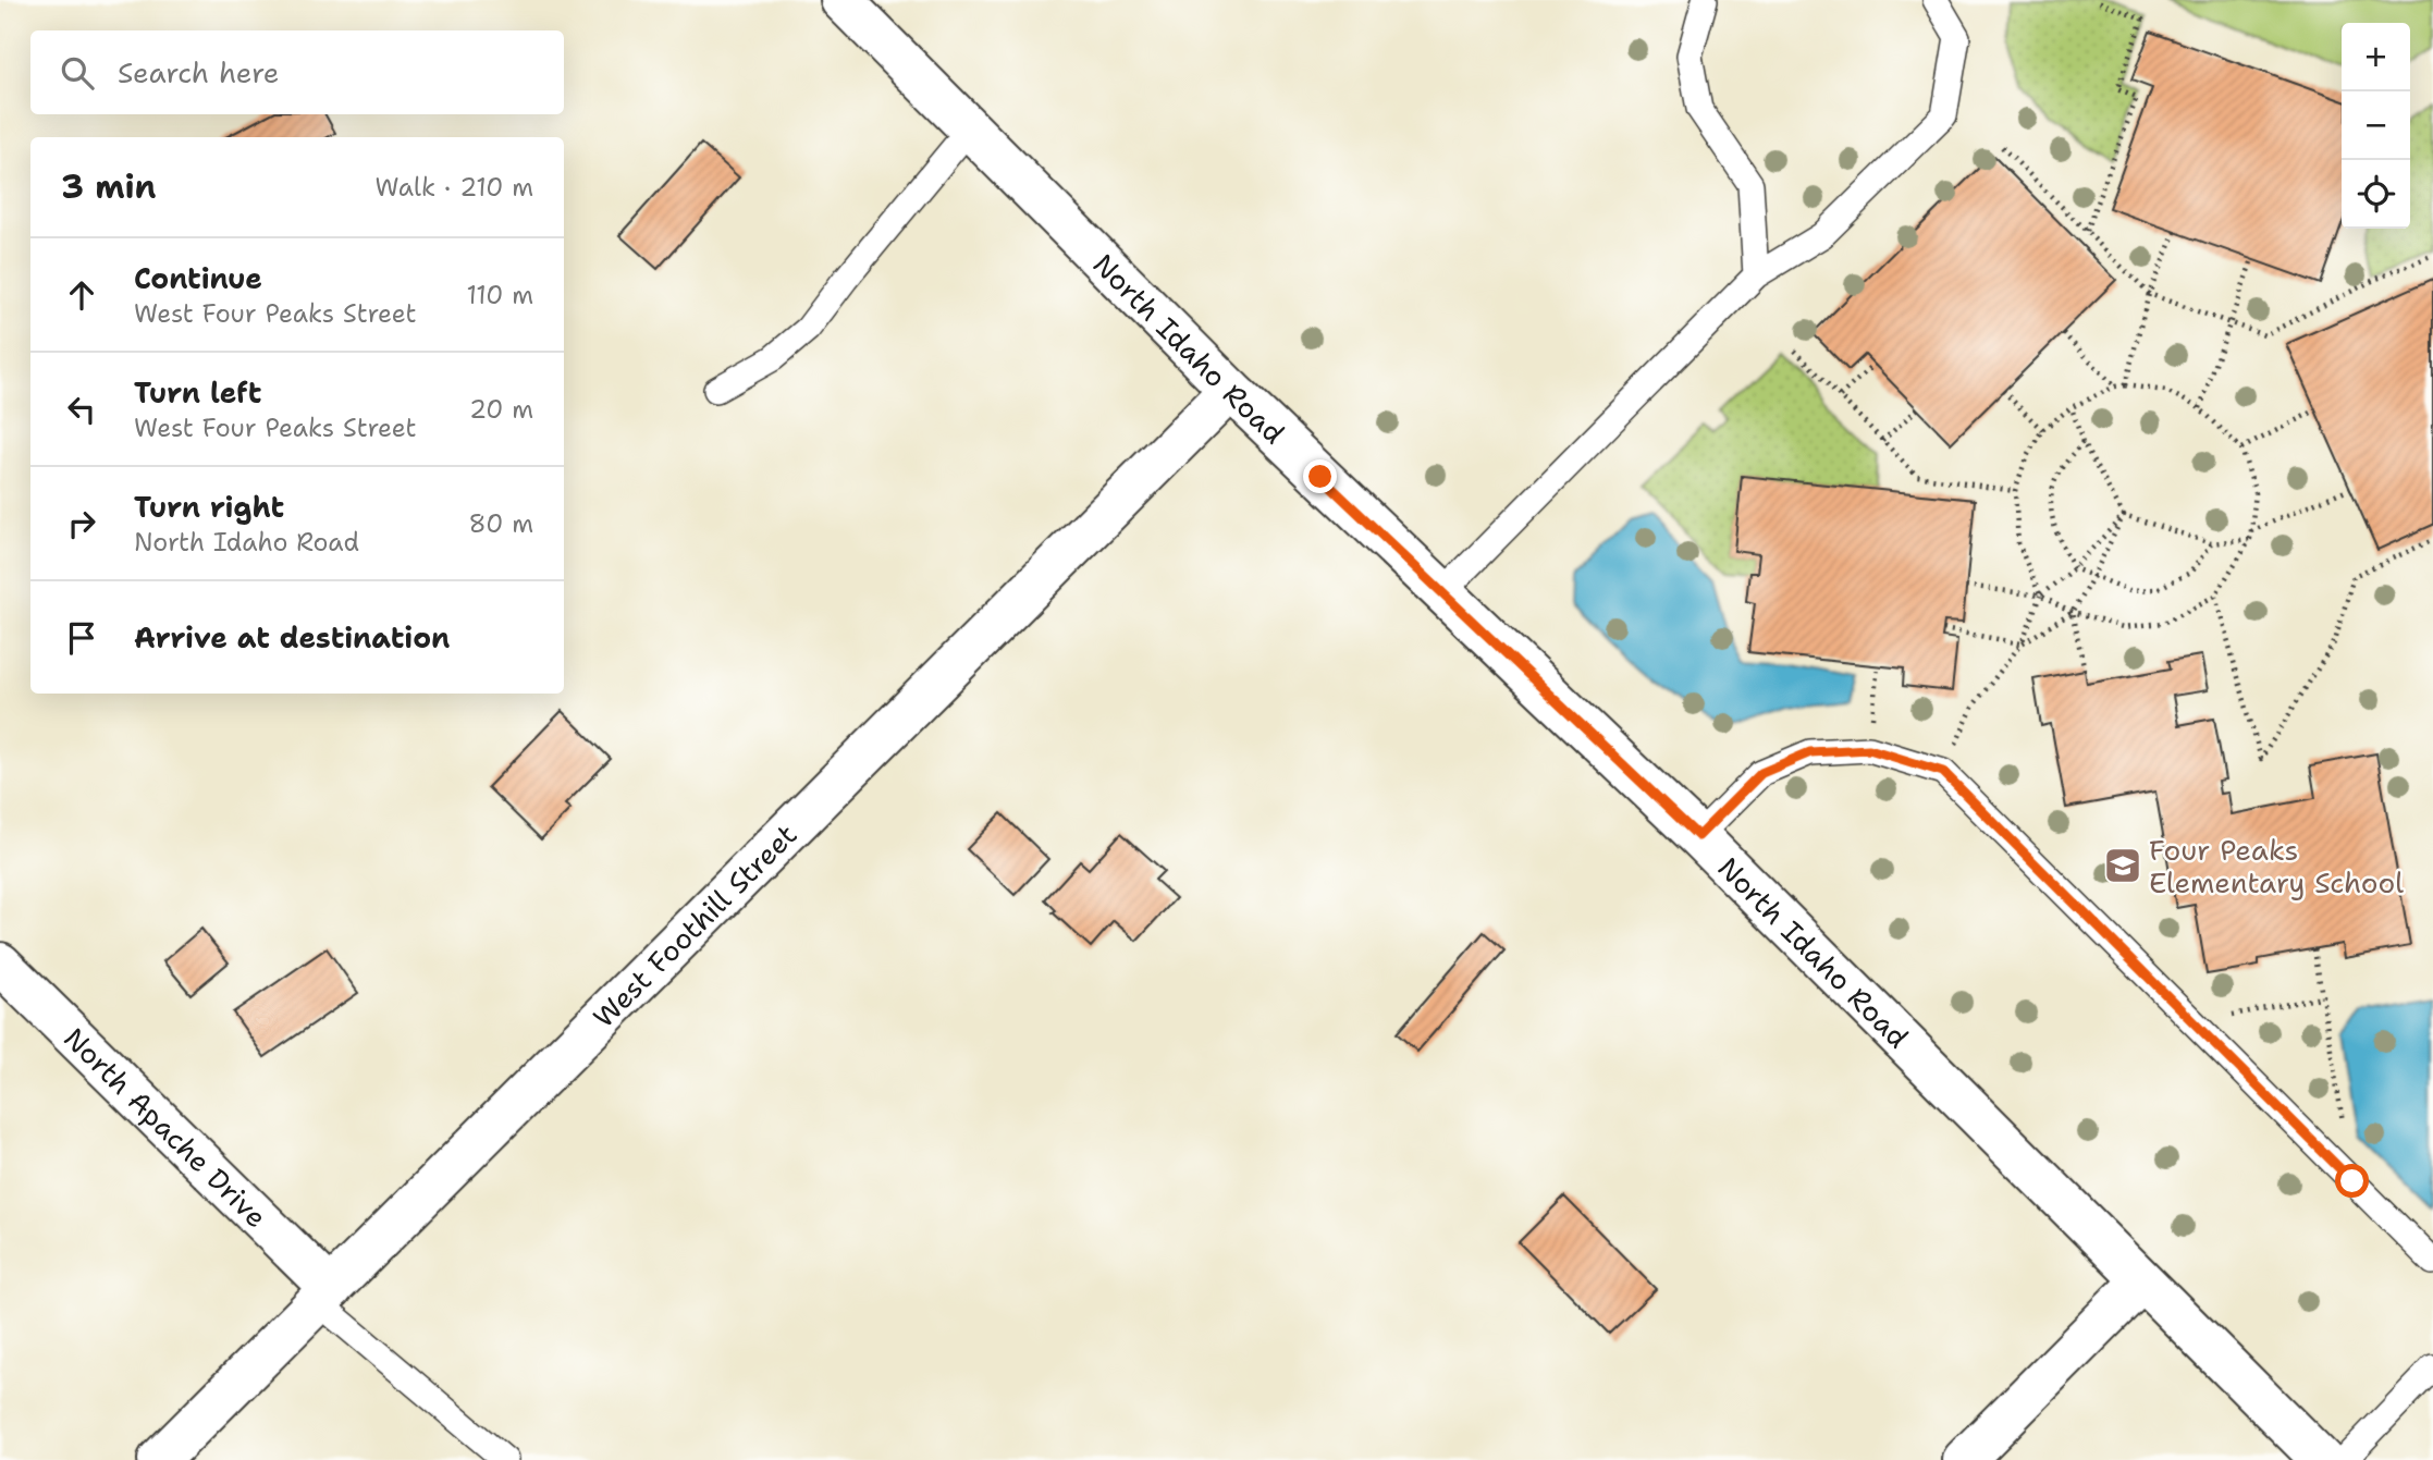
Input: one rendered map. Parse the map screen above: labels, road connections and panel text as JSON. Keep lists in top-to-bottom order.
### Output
{
  "streets": {
    "street": ["North Idaho Road", "West Foothill Street", "North Apache Drive"]
  },
  "crossings": [
    ["North Idaho Road", "West Foothill Street"],
    ["West Foothill Street", "North Apache Drive"]
  ],
  "places": {
    "school or university": ["Four Peaks Elementary School"]
  },
  "page": {
    "map_buttons": ["+", "−"],
    "search": "Search here",
    "heading": ["3 min", "Walk · 210 m"],
    "list": [
      ["Continue", "West Four Peaks Street", "110 m"],
      ["Turn left", "West Four Peaks Street", "20 m"],
      ["Turn right", "North Idaho Road", "80 m"],
      "Arrive at destination"
    ]
  }
}
